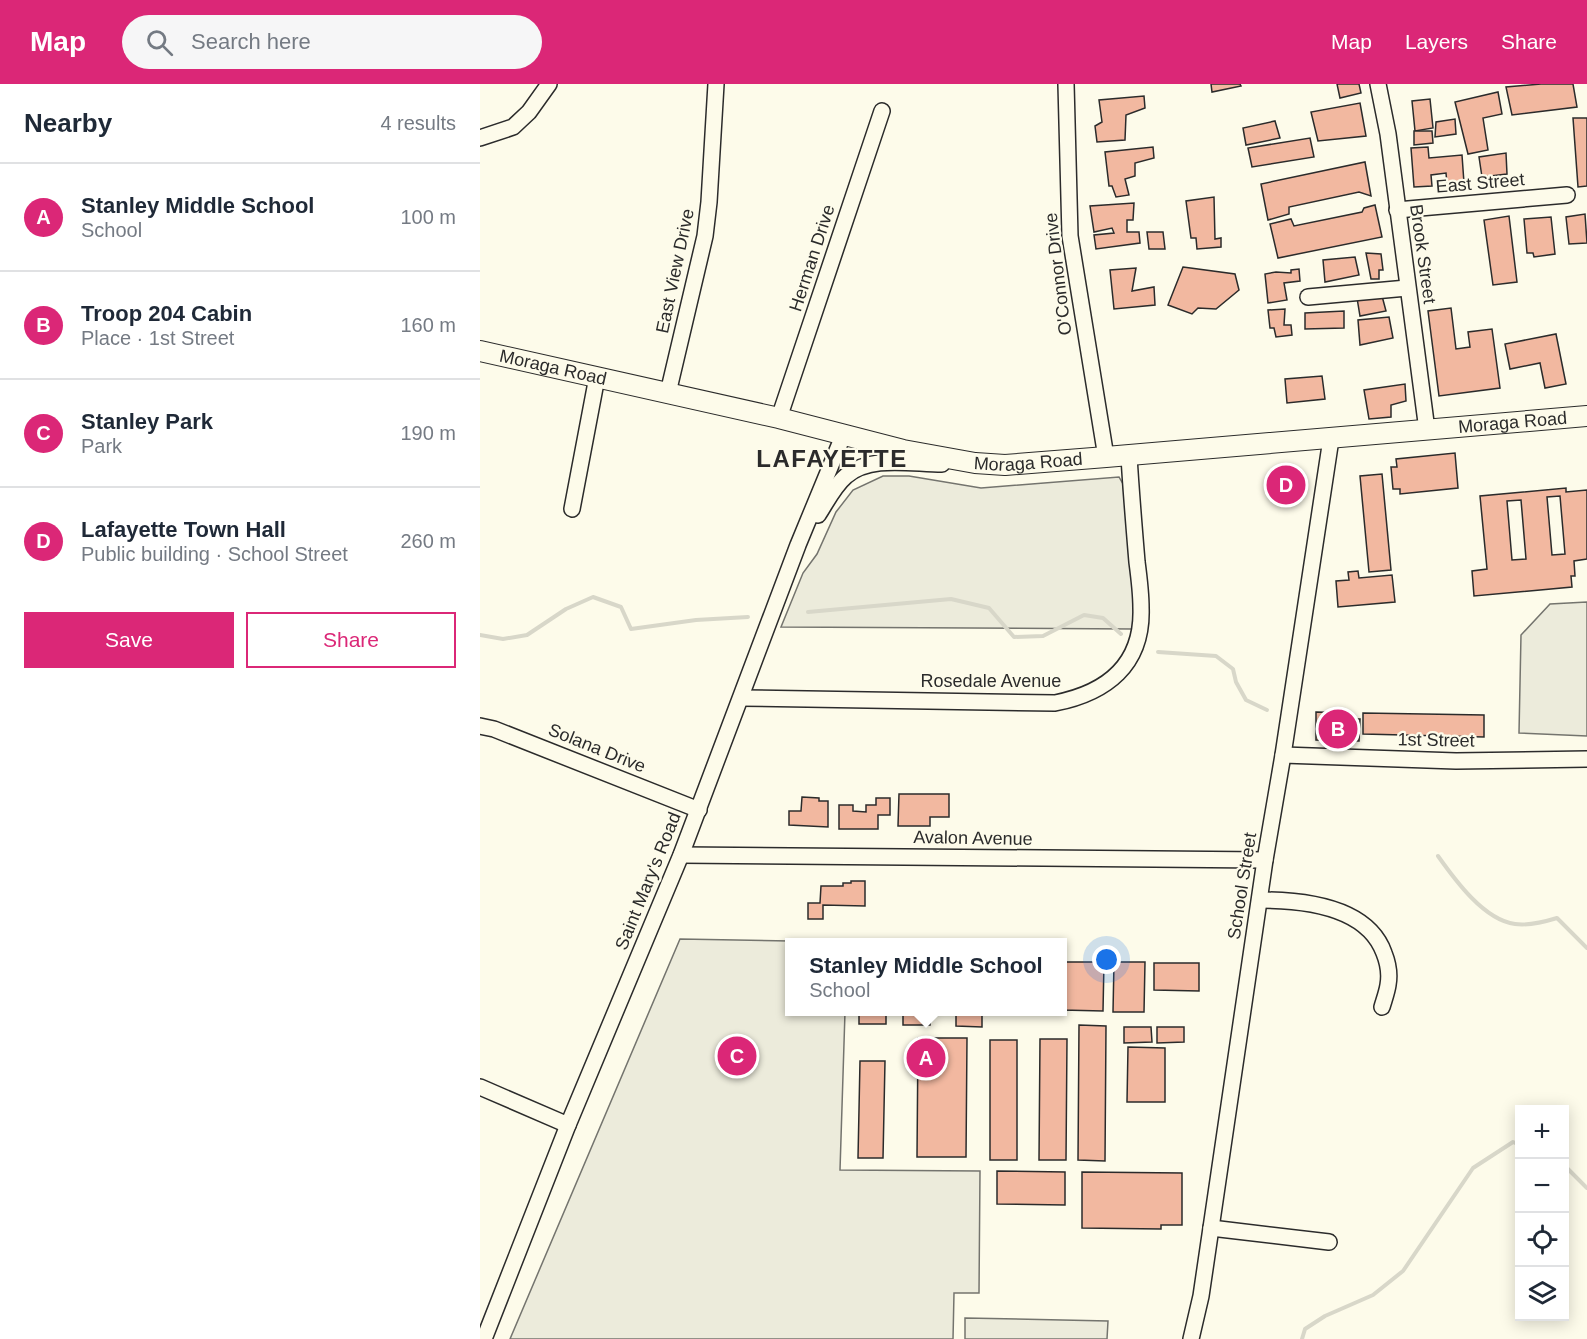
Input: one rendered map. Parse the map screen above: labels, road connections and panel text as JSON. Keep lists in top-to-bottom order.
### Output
{
  "streets": {
    "main road": ["Moraga Road"],
    "street": [
      "East Street",
      "Brook Street",
      "Herman Drive",
      "East View Drive",
      "O'Connor Drive",
      "Rosedale Avenue",
      "1st Street",
      "Solana Drive",
      "Avalon Avenue",
      "Saint Mary's Road",
      "School Street"
    ]
  },
  "crossings": [
    ["East Street", "Brook Street"],
    ["Brook Street", "Moraga Road"],
    ["Herman Drive", "Moraga Road"],
    ["East View Drive", "Moraga Road"],
    ["O'Connor Drive", "Moraga Road"],
    ["Moraga Road", "Rosedale Avenue"],
    ["Moraga Road", "Saint Mary's Road"],
    ["Moraga Road", "School Street"],
    ["Rosedale Avenue", "Saint Mary's Road"],
    ["1st Street", "School Street"],
    ["Solana Drive", "Saint Mary's Road"],
    ["Avalon Avenue", "Saint Mary's Road"],
    ["Avalon Avenue", "School Street"]
  ],
  "districts": ["LAFAYETTE"],
  "page": {
    "header": "Map",
    "search": "Search here",
    "nav": ["Map", "Layers", "Share"],
    "heading": ["Nearby", "4 results"],
    "list": [
      {
        "mark": "A",
        "name": "Stanley Middle School",
        "note": "School",
        "value": "100 m"
      },
      {
        "mark": "B",
        "name": "Troop 204 Cabin",
        "note": "Place · 1st Street",
        "value": "160 m"
      },
      {
        "mark": "C",
        "name": "Stanley Park",
        "note": "Park",
        "value": "190 m"
      },
      {
        "mark": "D",
        "name": "Lafayette Town Hall",
        "note": "Public building · School Street",
        "value": "260 m"
      }
    ],
    "pins": [
      "D",
      "B",
      "C",
      "A"
    ],
    "buttons": ["Save", "Share"],
    "popup": ["Stanley Middle School", "School"],
    "map_buttons": ["+", "−"]
  }
}
